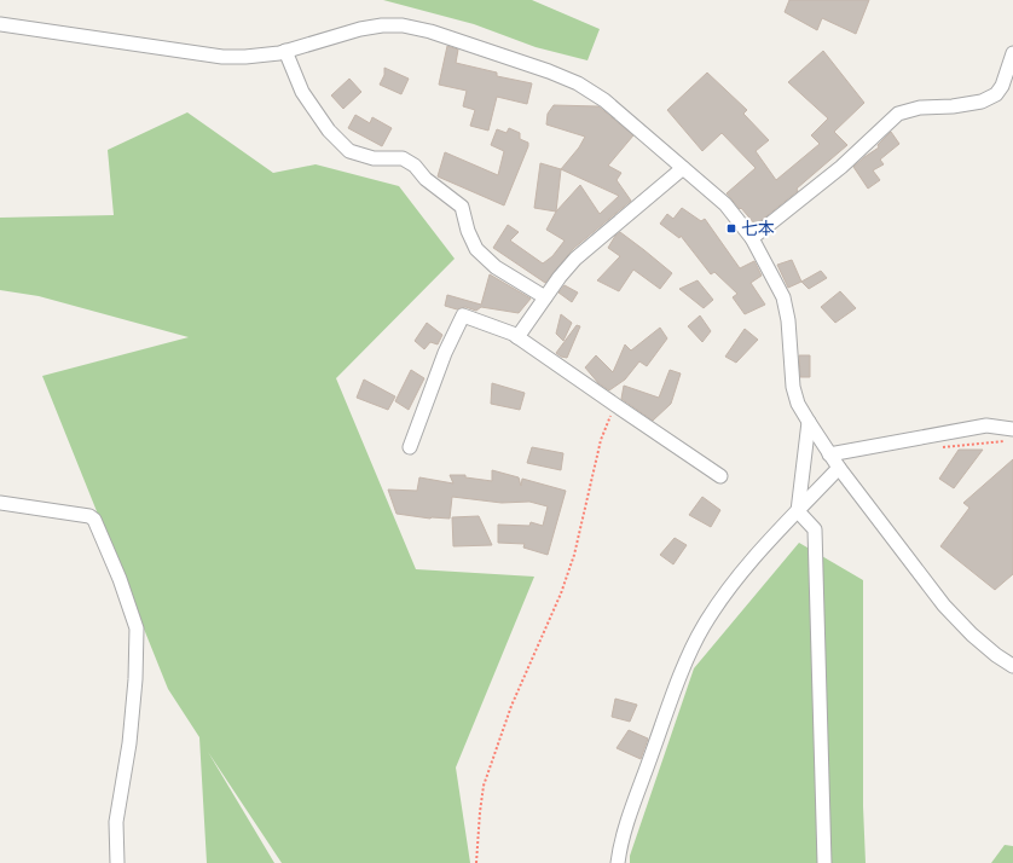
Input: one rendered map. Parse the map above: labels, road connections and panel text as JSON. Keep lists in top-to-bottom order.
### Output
{
  "places": {
    "transit": ["七本"]
  }
}
